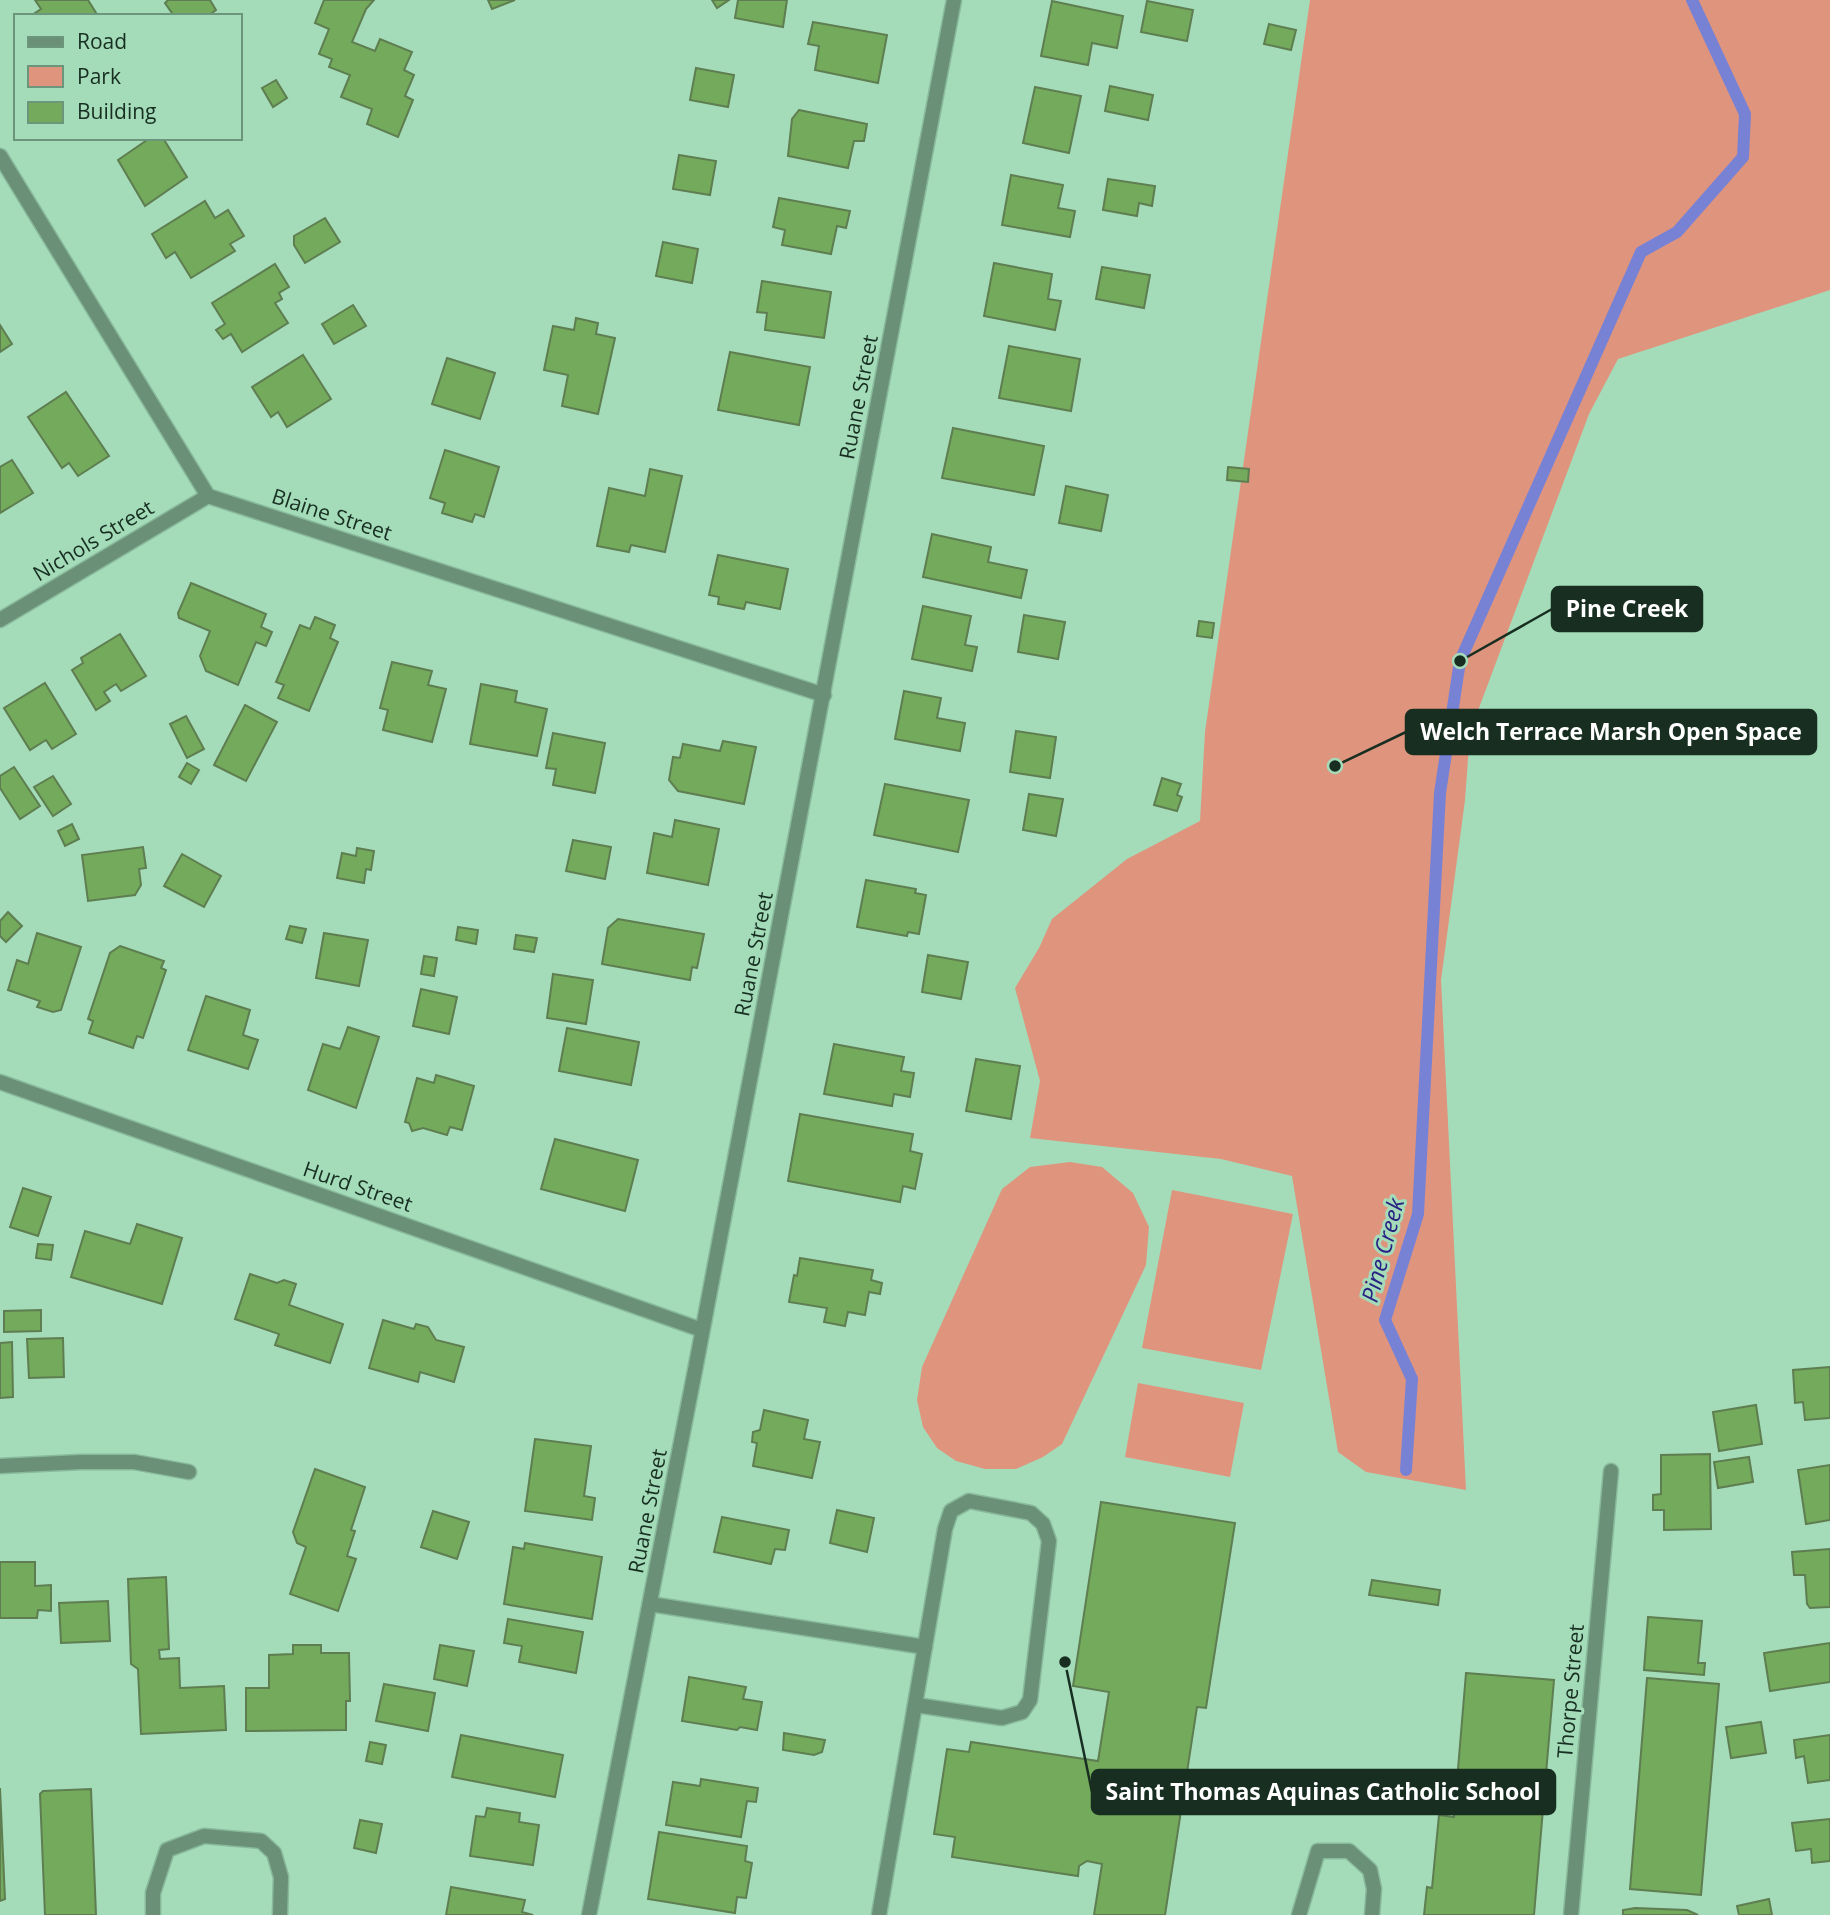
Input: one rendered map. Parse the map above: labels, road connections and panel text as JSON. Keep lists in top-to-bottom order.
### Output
{
  "streets": {
    "street": [
      "Ruane Street",
      "Blaine Street",
      "Nichols Street",
      "Hurd Street",
      "Thorpe Street"
    ]
  },
  "crossings": [
    ["Ruane Street", "Blaine Street"],
    ["Ruane Street", "Hurd Street"],
    ["Blaine Street", "Nichols Street"]
  ],
  "water": ["Pine Creek"],
  "places": ["Pine Creek", "Welch Terrace Marsh Open Space", "Saint Thomas Aquinas Catholic School"],
  "legend": ["Road", "Park", "Building"]
}
